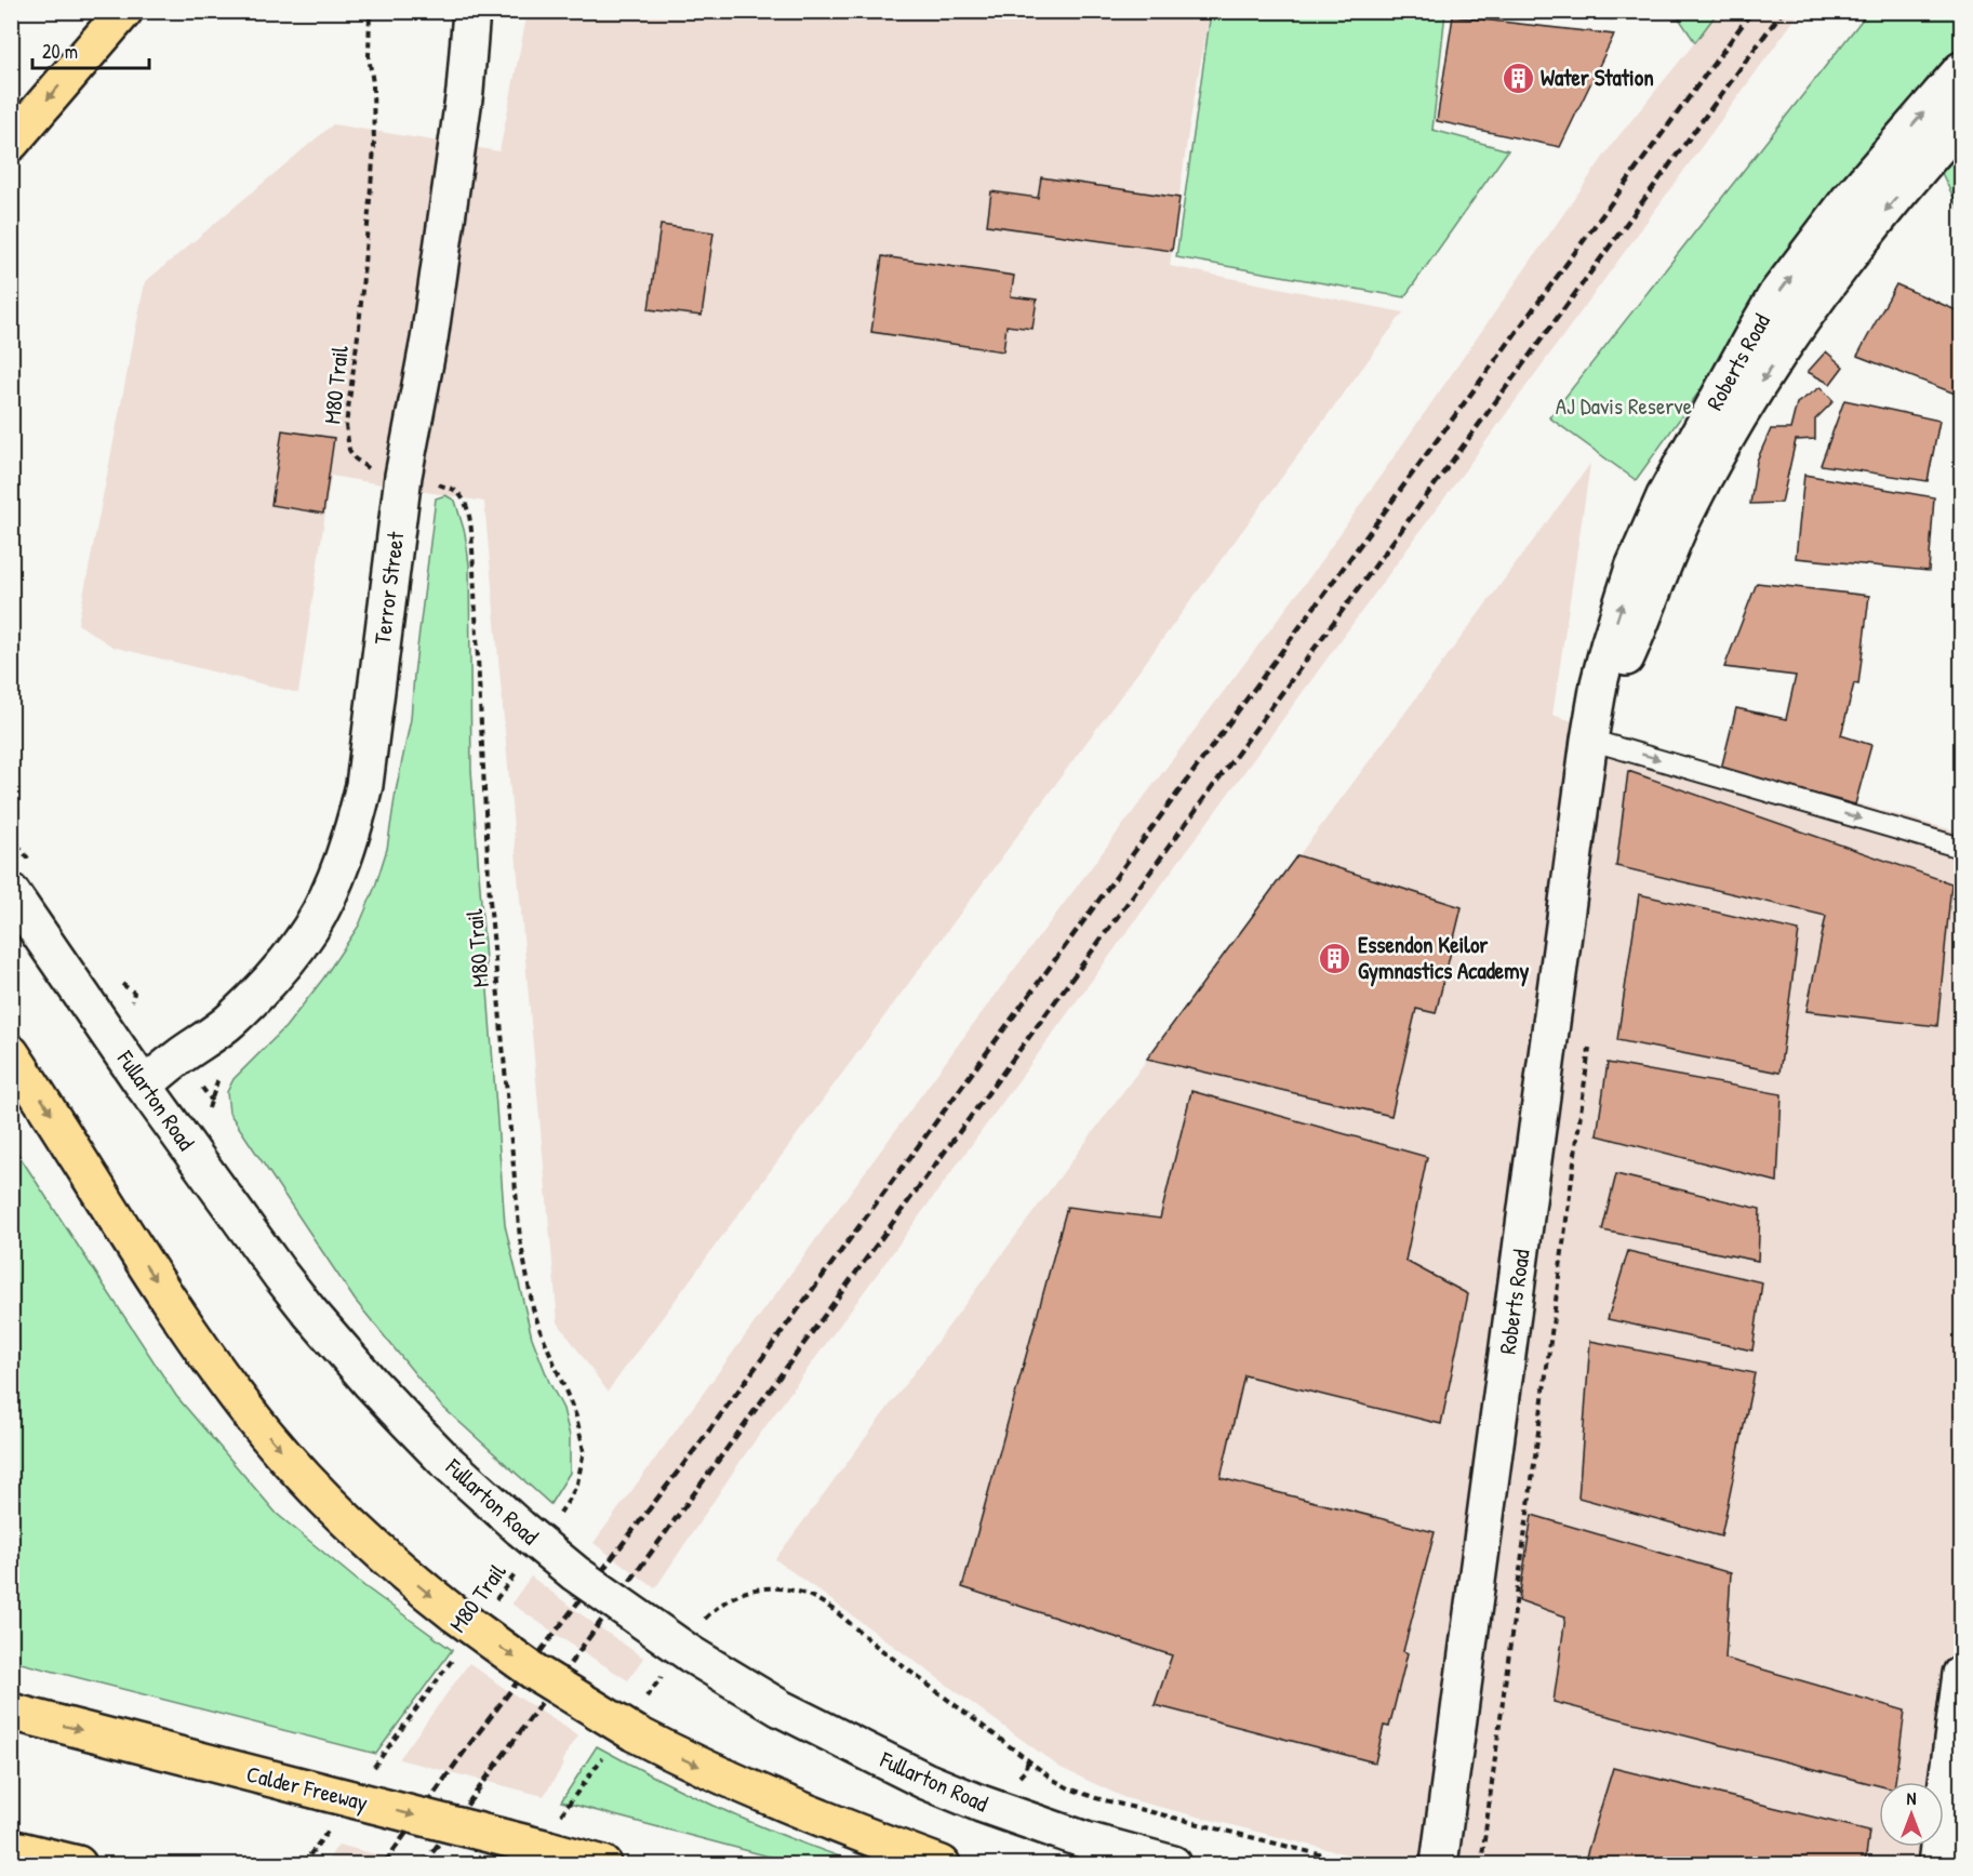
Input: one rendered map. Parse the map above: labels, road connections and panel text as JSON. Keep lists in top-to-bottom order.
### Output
{
  "streets": {
    "highway": ["Calder Freeway"],
    "street": ["Roberts Road", "Terror Street", "Fullarton Road"],
    "path": ["M80 Trail"]
  },
  "crossings": [
    ["M80 Trail", "Terror Street"],
    ["Terror Street", "Fullarton Road"]
  ],
  "one_way": ["Calder Freeway"],
  "parks": ["AJ Davis Reserve"],
  "places": {
    "building": ["Water Station", "Essendon Keilor Gymnastics Academy"]
  },
  "scale_bar": "20 m",
  "north": "top"
}
